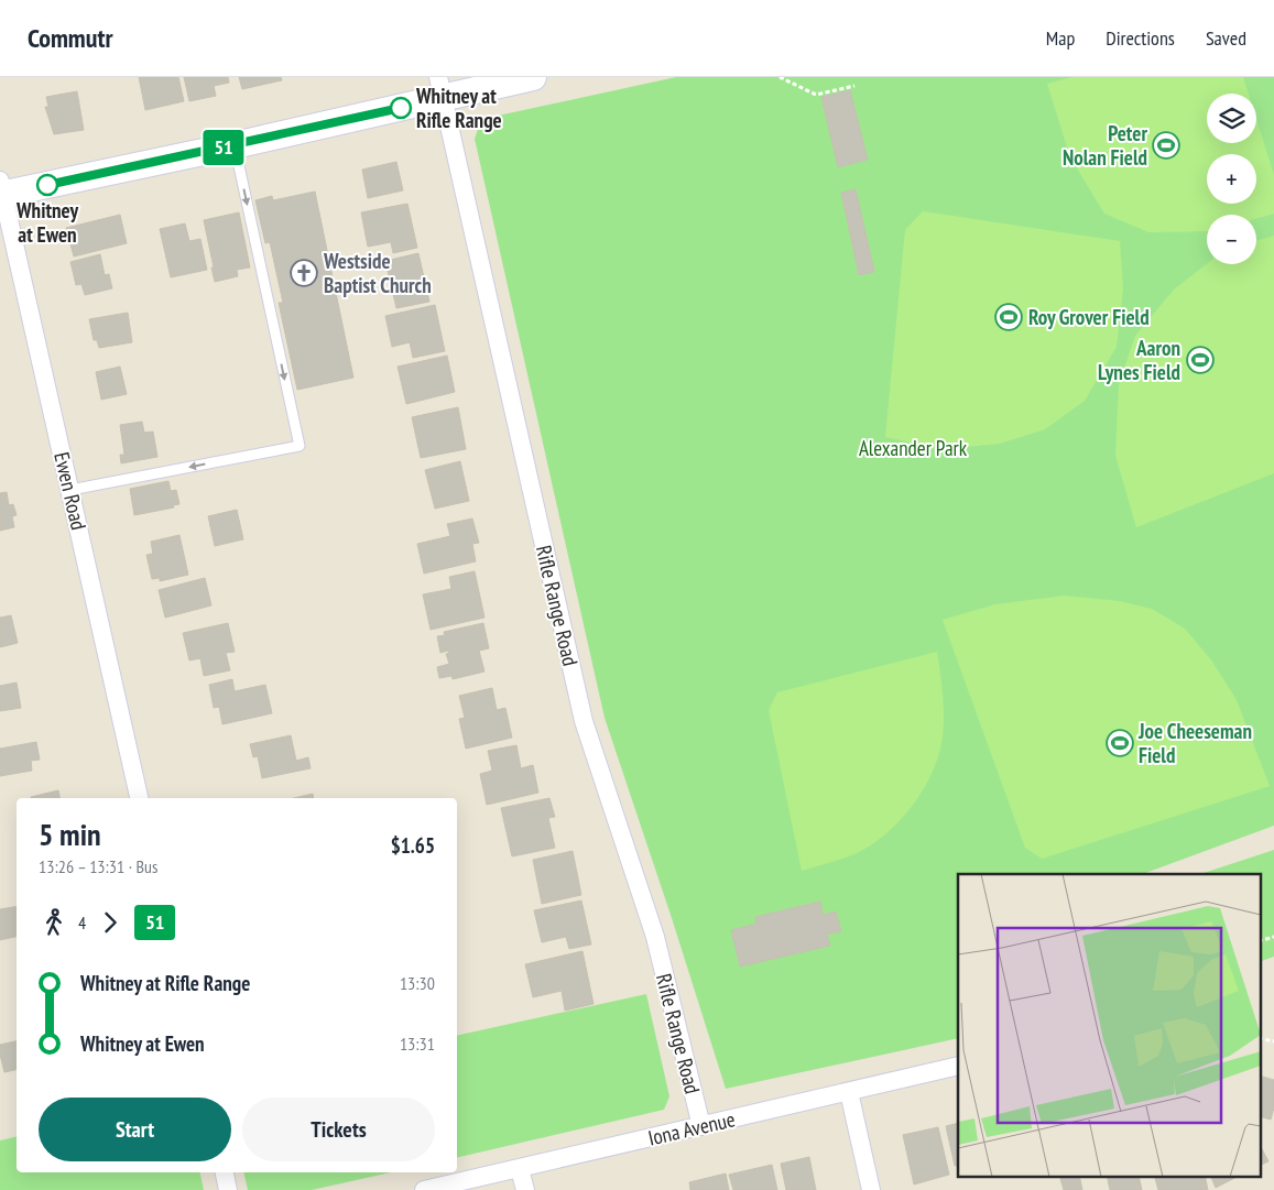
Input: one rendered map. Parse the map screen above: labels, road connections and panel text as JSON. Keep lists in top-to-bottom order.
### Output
{
  "streets": {
    "street": ["Ewen Road", "Rifle Range Road", "Iona Avenue"]
  },
  "crossings": [
    ["Rifle Range Road", "Iona Avenue"]
  ],
  "parks": ["Alexander Park"],
  "places": {
    "other": ["Whitney at Rifle Range", "Whitney at Ewen"],
    "sports": [
      "Peter Nolan Field",
      "Roy Grover Field",
      "Aaron Lynes Field",
      "Joe Cheeseman Field"
    ],
    "church": ["Westside Baptist Church"]
  },
  "lines": ["bus line 51"],
  "page": {
    "header": "Commutr",
    "nav": ["Map", "Directions", "Saved"],
    "on_map": "51",
    "map_buttons": ["+", "−"],
    "heading": ["5 min", "13:26 – 13:31 · Bus", "$1.65"],
    "legs": ["4", "51"],
    "list": [
      {
        "name": "Whitney at Rifle Range",
        "value": "13:30"
      },
      {
        "name": "Whitney at Ewen",
        "value": "13:31"
      }
    ],
    "buttons": ["Start", "Tickets"]
  }
}
